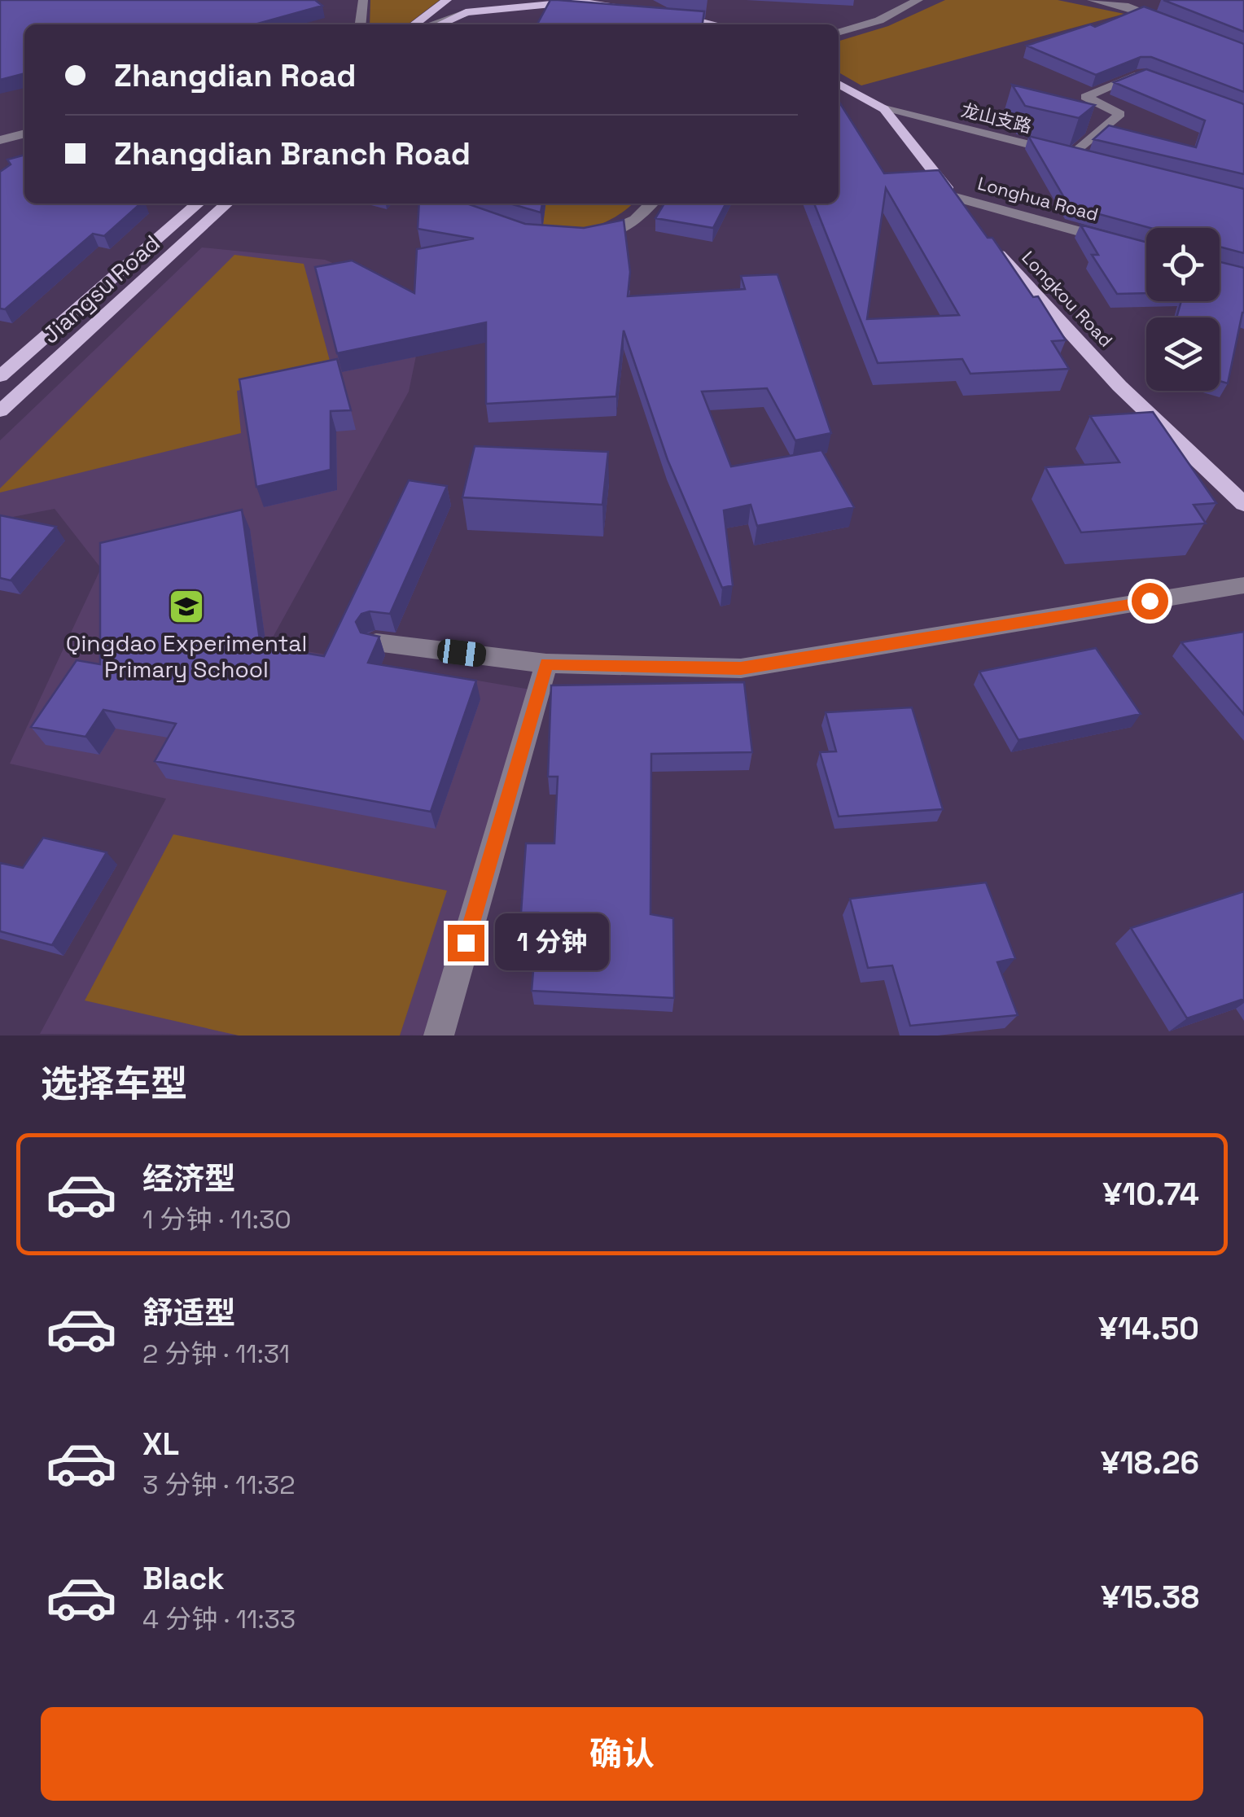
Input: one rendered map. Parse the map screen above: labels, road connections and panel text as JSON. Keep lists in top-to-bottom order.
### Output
{
  "streets": {
    "main road": ["Jiangsu Road", "Longkou Road"],
    "street": ["龙山支路", "Longhua Road"]
  },
  "places": {
    "school or university": ["Qingdao Experimental Primary School"]
  },
  "page": {
    "banner": ["Zhangdian Road", "Zhangdian Branch Road"],
    "bubble": "1 分钟",
    "heading": "选择车型",
    "list": [
      {
        "name": "经济型",
        "note": "1 分钟 · 11:30",
        "value": "¥10.74"
      },
      {
        "name": "舒适型",
        "note": "2 分钟 · 11:31",
        "value": "¥14.50"
      },
      {
        "name": "XL",
        "note": "3 分钟 · 11:32",
        "value": "¥18.26"
      },
      {
        "name": "Black",
        "note": "4 分钟 · 11:33",
        "value": "¥15.38"
      }
    ],
    "buttons": "确认"
  }
}
